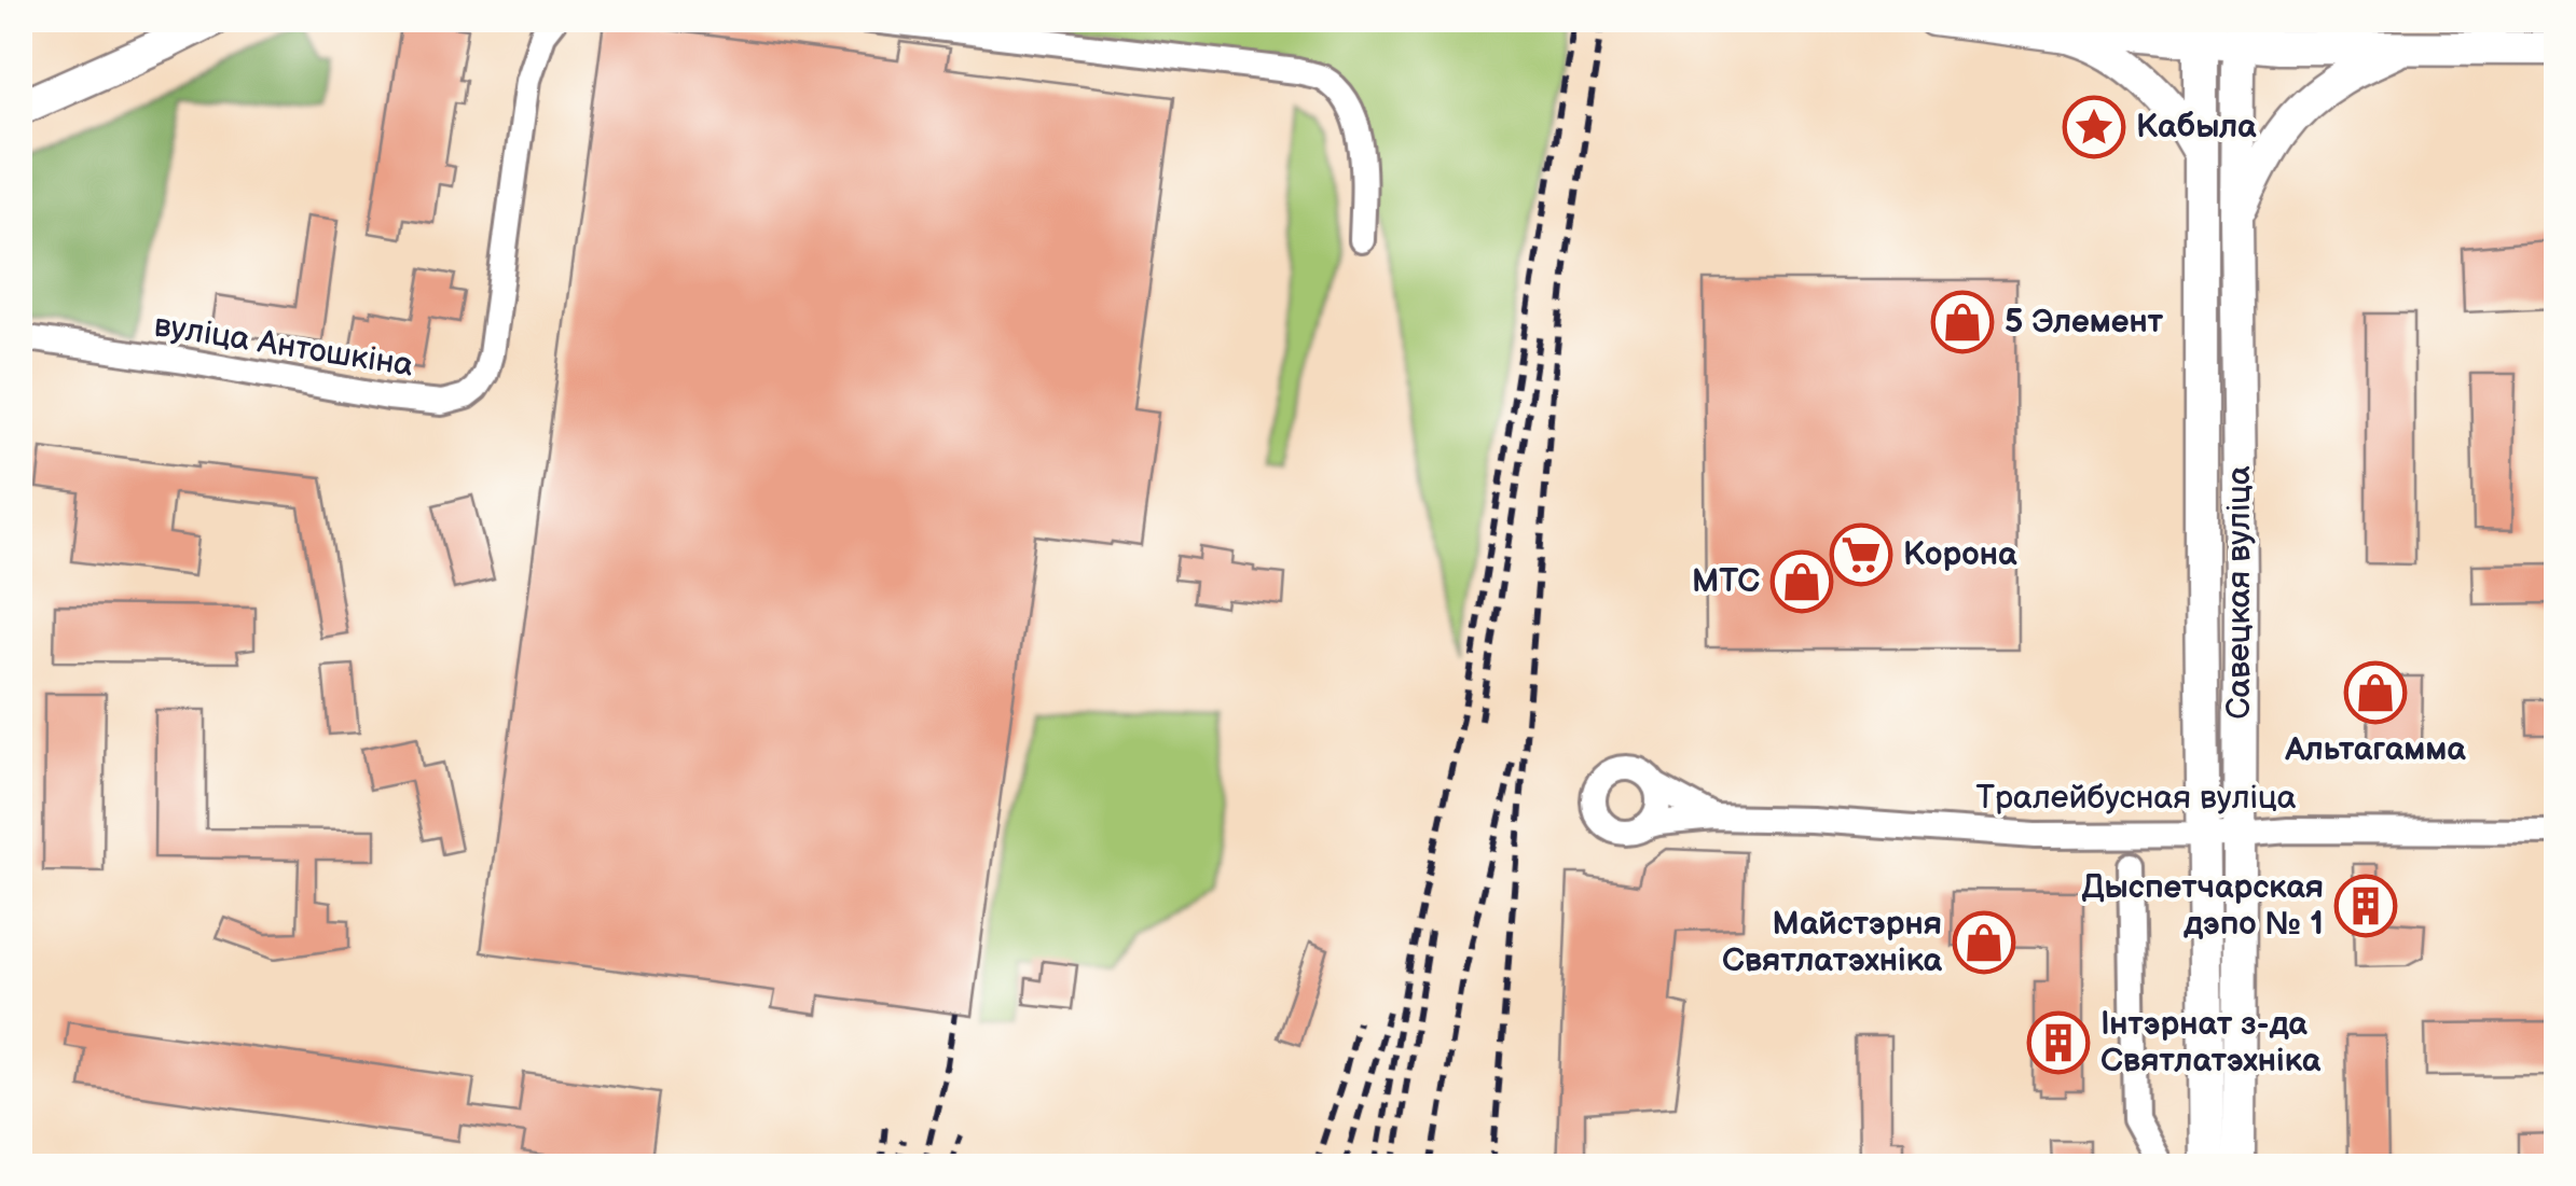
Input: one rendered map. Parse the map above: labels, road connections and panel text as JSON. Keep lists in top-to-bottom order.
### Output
{
  "streets": {
    "main road": ["Савецкая вуліца"],
    "street": ["вуліца Антошкіна", "Тралейбусная вуліца"]
  },
  "crossings": [
    ["Савецкая вуліца", "Тралейбусная вуліца"]
  ],
  "places": {
    "place": ["Кабыла"],
    "shop": [
      "5 Элемент",
      "МТС",
      "Альтагамма",
      "Майстэрня Святлатэхніка"
    ],
    "supermarket": ["Корона"],
    "building": ["Дыспетчарская дэпо № 1", "Інтэрнат з-да Святлатэхніка"]
  }
}
